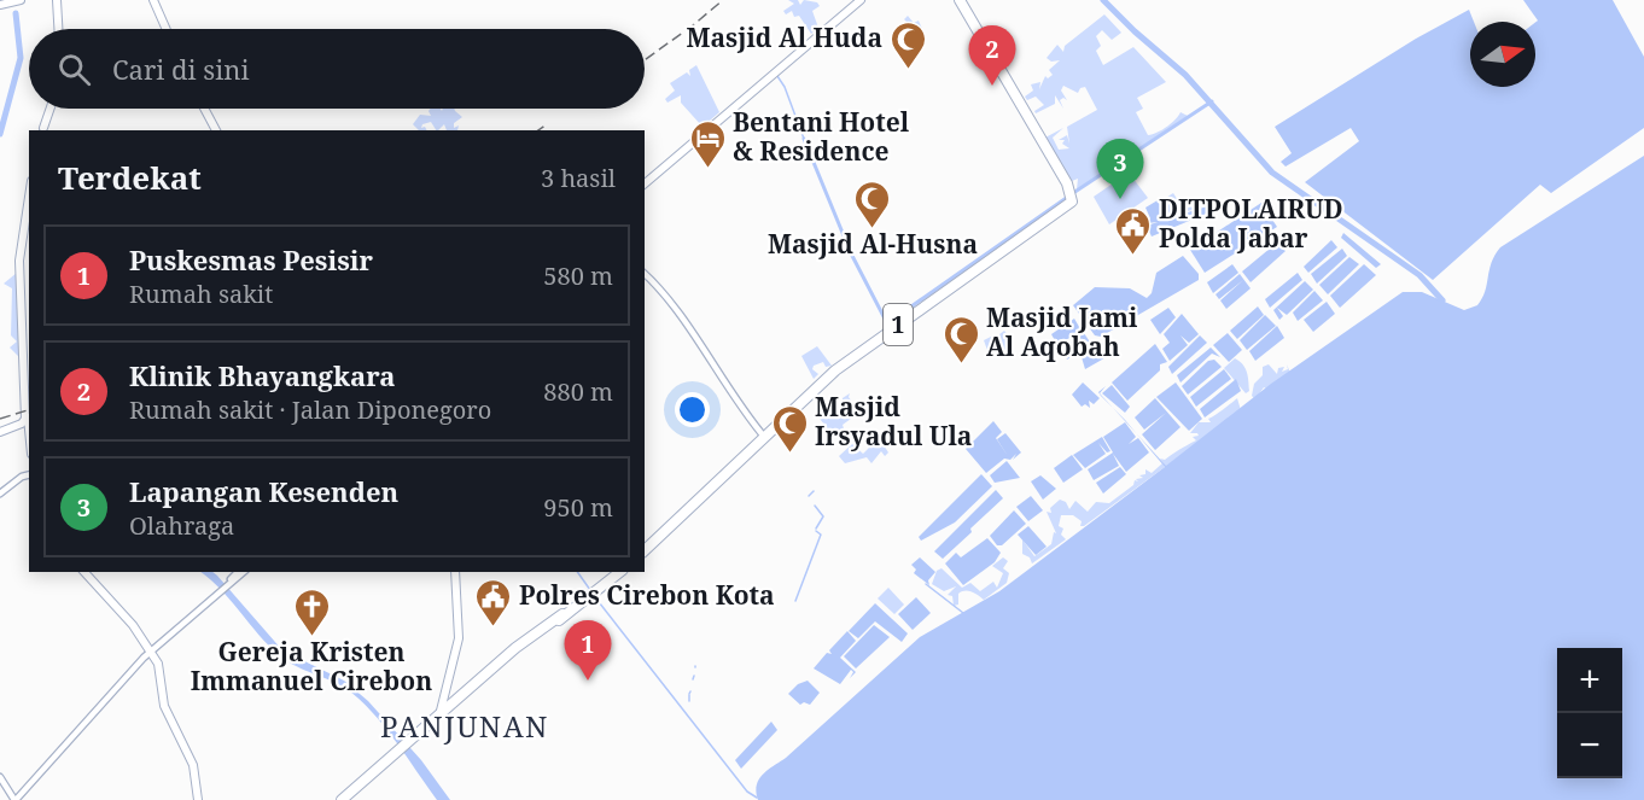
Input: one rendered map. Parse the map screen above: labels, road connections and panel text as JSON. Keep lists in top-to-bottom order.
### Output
{
  "streets": {
    "highway": ["1"]
  },
  "districts": ["PANJUNAN"],
  "places": {
    "mosque": [
      "Masjid Al Huda",
      "Masjid Al-Husna",
      "Masjid Jami Al Aqobah",
      "Masjid Irsyadul Ula"
    ],
    "hotel": ["Bentani Hotel & Residence"],
    "public building": ["DITPOLAIRUD Polda Jabar", "Polres Cirebon Kota"],
    "church": ["Gereja Kristen Immanuel Cirebon"]
  },
  "north": "right",
  "page": {
    "pins": ["2", "3", "1"],
    "search": "Cari di sini",
    "heading": ["Terdekat", "3 hasil"],
    "list": [
      {
        "mark": "1",
        "name": "Puskesmas Pesisir",
        "note": "Rumah sakit",
        "value": "580 m"
      },
      {
        "mark": "2",
        "name": "Klinik Bhayangkara",
        "note": "Rumah sakit · Jalan Diponegoro",
        "value": "880 m"
      },
      {
        "mark": "3",
        "name": "Lapangan Kesenden",
        "note": "Olahraga",
        "value": "950 m"
      }
    ],
    "map_buttons": ["+", "−"]
  }
}
